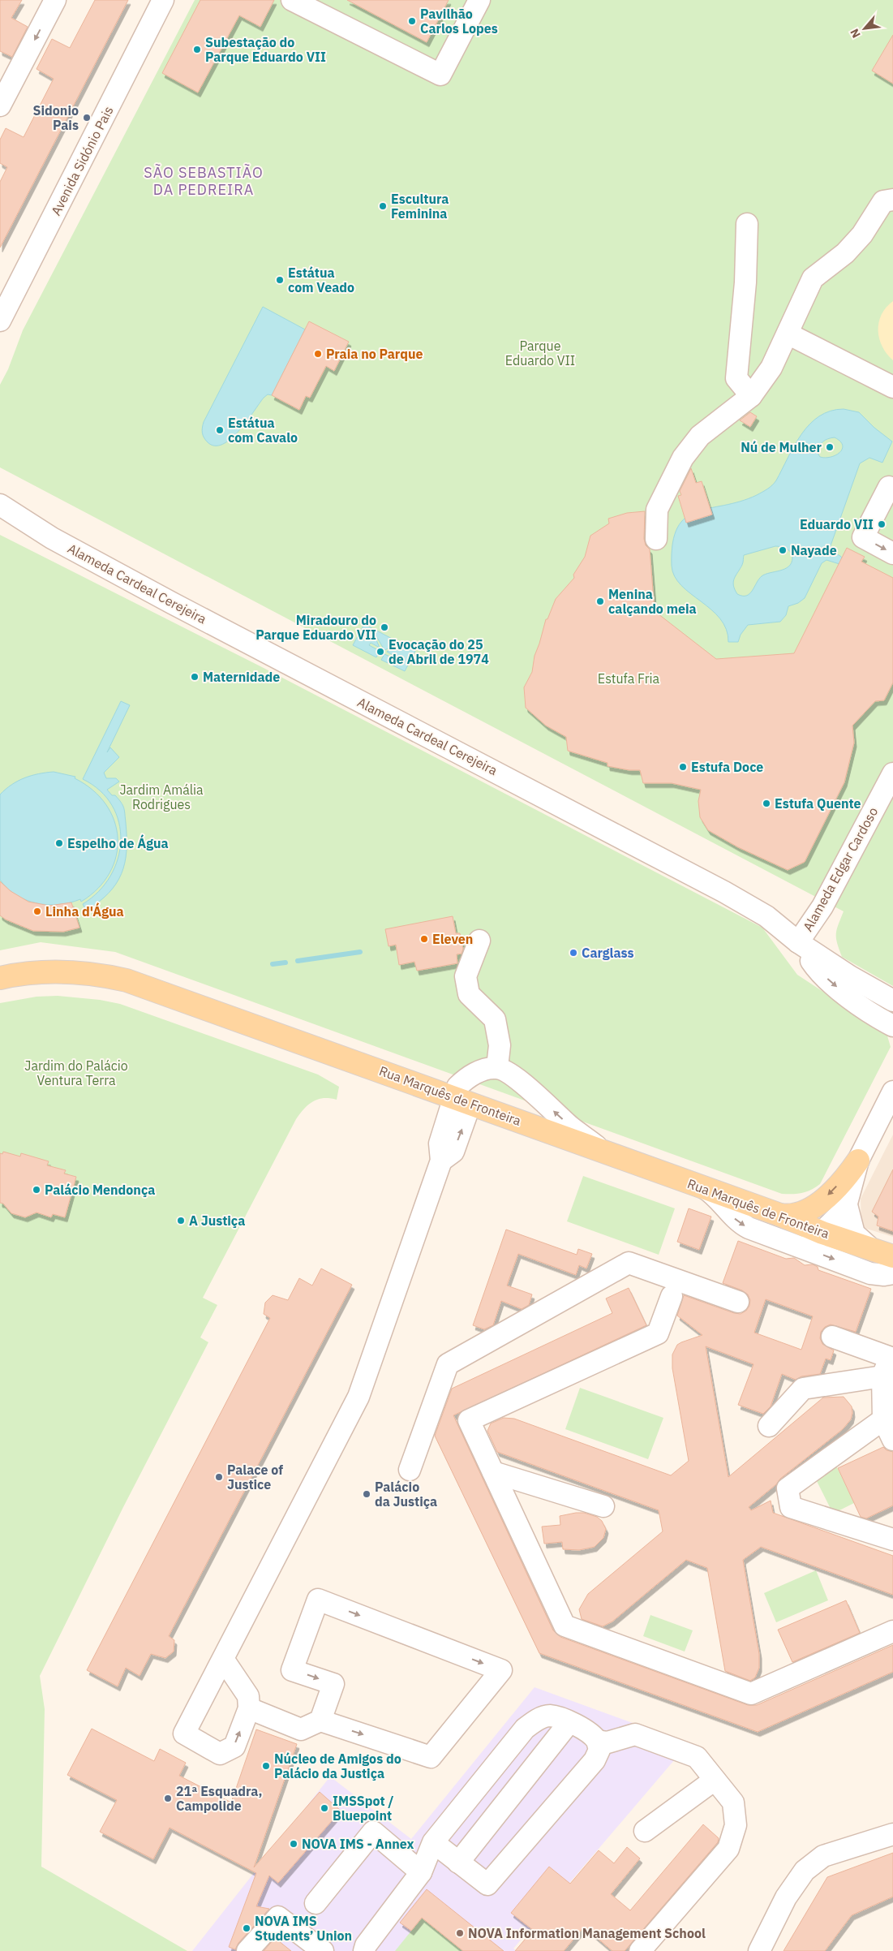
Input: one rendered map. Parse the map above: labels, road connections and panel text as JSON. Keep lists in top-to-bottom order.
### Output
{
  "streets": {
    "main road": ["Rua Marquês de Fronteira"],
    "street": ["Avenida Sidónio Pais", "Alameda Cardeal Cerejeira", "Alameda Edgar Cardoso"]
  },
  "crossings": [
    ["Alameda Cardeal Cerejeira", "Alameda Edgar Cardoso"]
  ],
  "districts": ["SÃO SEBASTIÃO DA PEDREIRA"],
  "parks": [
    "Parque Eduardo VII",
    "Estufa Fria",
    "Jardim Amália Rodrigues",
    "Jardim do Palácio Ventura Terra"
  ],
  "places": [
    "Pavilhão Carlos Lopes",
    "Subestação do Parque Eduardo VII",
    "Sidonio Pais",
    "Escultura Feminina",
    "Estátua com Veado",
    "Praia no Parque",
    "Estátua com Cavalo",
    "Nú de Mulher",
    "Eduardo VII",
    "Nayade",
    "Menina calçando meia",
    "Miradouro do Parque Eduardo VII",
    "Evocação do 25 de Abril de 1974",
    "Maternidade",
    "Estufa Doce",
    "Estufa Quente",
    "Espelho de Água",
    "Linha d'Água",
    "Eleven",
    "Carglass",
    "Palácio Mendonça",
    "A Justiça",
    "Palace of Justice",
    "Palácio da Justiça",
    "Núcleo de Amigos do Palácio da Justiça",
    "21ª Esquadra, Campolide",
    "IMSSpot / Bluepoint",
    "NOVA IMS - Annex",
    "NOVA IMS Students’ Union",
    "NOVA Information Management School"
  ],
  "north": "bottom left"
}
